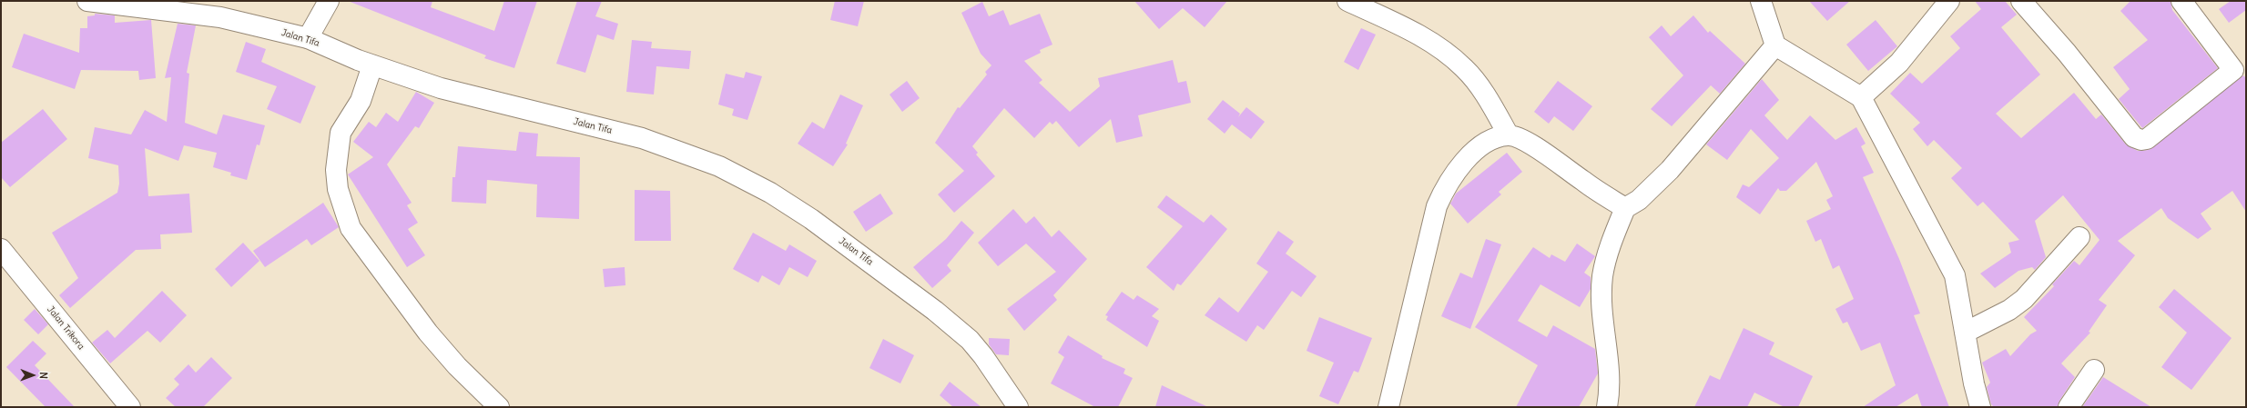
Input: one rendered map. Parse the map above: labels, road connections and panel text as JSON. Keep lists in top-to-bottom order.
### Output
{
  "streets": {
    "street": ["Jalan Tifa", "Jalan Trikora"]
  },
  "north": "right"
}
